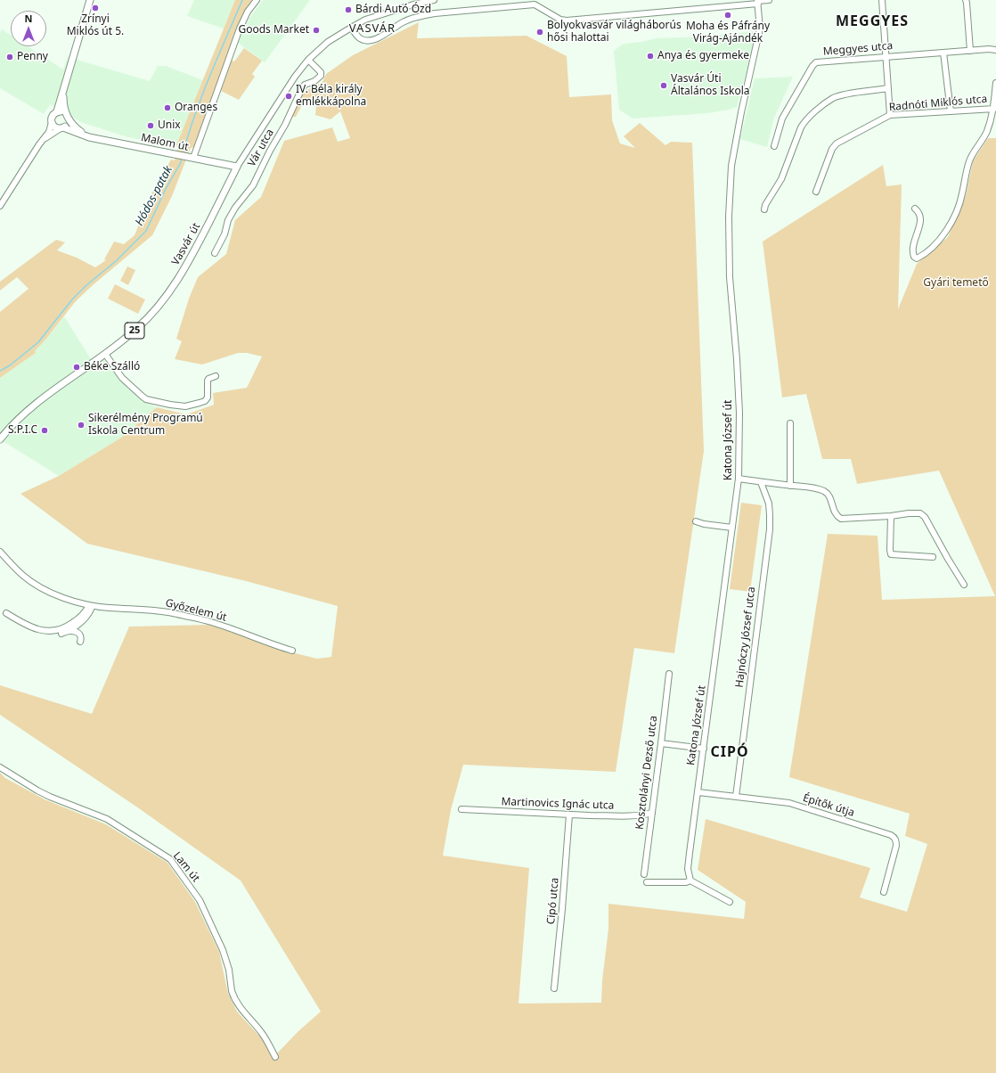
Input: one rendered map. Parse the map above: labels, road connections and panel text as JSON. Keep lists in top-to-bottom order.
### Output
{
  "streets": {
    "main road": ["Malom út", "Vasvár út", "25"],
    "street": [
      "Meggyes utca",
      "Radnóti Miklós utca",
      "Vár utca",
      "Katona József út",
      "Győzelem út",
      "Hajnóczy József utca",
      "Kosztolányi Dezső utca",
      "Martinovics Ignác utca",
      "Építők útja",
      "Lam út",
      "Cipó utca"
    ]
  },
  "crossings": [
    ["Malom út", "Vasvár út"],
    ["Vár utca", "Vasvár út"],
    ["Katona József út", "Építők útja"],
    ["Hajnóczy József utca", "Építők útja"],
    ["Kosztolányi Dezső utca", "Martinovics Ignác utca"],
    ["Martinovics Ignác utca", "Cipó utca"]
  ],
  "districts": ["MEGGYES", "VASVÁR", "CIPÓ"],
  "water": ["Hódos-patak"],
  "parks": ["Gyári temető"],
  "places": [
    "Zrínyi Miklós út 5.",
    "Bárdi Autó Ózd",
    "Moha és Páfrány Virág-Ajándék",
    "Goods Market",
    "Bolyokvasvár világháborús hősi halottai",
    "Anya és gyermeke",
    "Penny",
    "Vasvár Úti Általános Iskola",
    "IV. Béla király emlékkápolna",
    "Oranges",
    "Unix",
    "Béke Szálló",
    "Sikerélmény Programú Iskola Centrum",
    "S.P.I.C"
  ],
  "north": "top"
}
